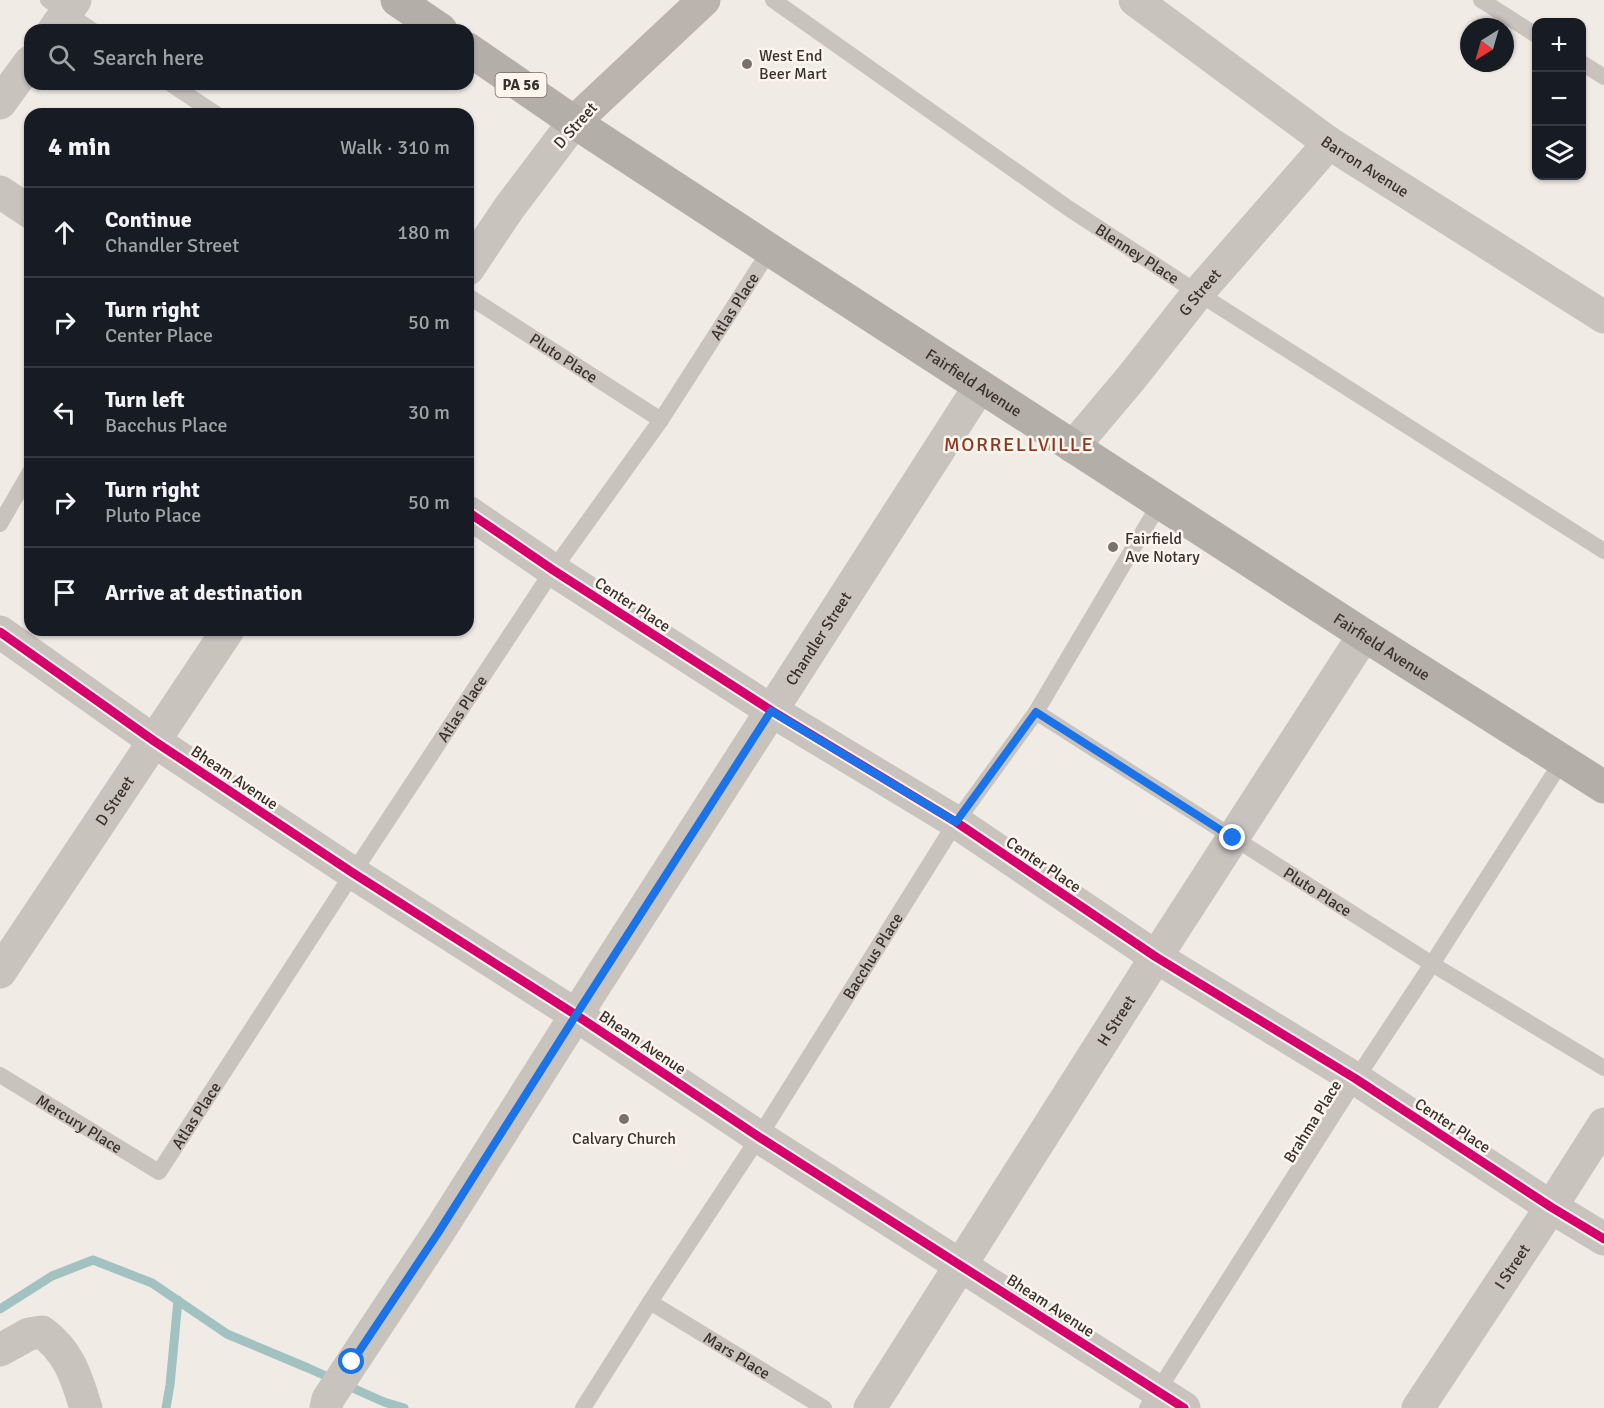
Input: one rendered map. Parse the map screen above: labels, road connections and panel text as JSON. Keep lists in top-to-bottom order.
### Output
{
  "streets": {
    "highway": ["PA 56", "Fairfield Avenue"],
    "main road": ["D Street"],
    "street": [
      "Barron Avenue",
      "G Street",
      "Center Place",
      "Chandler Street",
      "Bheam Avenue",
      "H Street",
      "I Street"
    ],
    "lane": [
      "Blenney Place",
      "Atlas Place",
      "Pluto Place",
      "Bacchus Place",
      "Brahma Place",
      "Mercury Place",
      "Mars Place"
    ]
  },
  "crossings": [
    ["D Street", "Fairfield Avenue"],
    ["D Street", "Bheam Avenue"],
    ["Barron Avenue", "G Street"],
    ["Blenney Place", "G Street"],
    ["G Street", "Fairfield Avenue"],
    ["Atlas Place", "Pluto Place"],
    ["Atlas Place", "Fairfield Avenue"],
    ["Atlas Place", "Center Place"],
    ["Atlas Place", "Bheam Avenue"],
    ["Atlas Place", "Mercury Place"],
    ["Pluto Place", "Bacchus Place"],
    ["Pluto Place", "H Street"],
    ["Pluto Place", "Brahma Place"],
    ["Fairfield Avenue", "Chandler Street"],
    ["Fairfield Avenue", "Bacchus Place"],
    ["Fairfield Avenue", "H Street"],
    ["Fairfield Avenue", "Brahma Place"],
    ["Center Place", "Chandler Street"],
    ["Center Place", "Bacchus Place"],
    ["Center Place", "H Street"],
    ["Center Place", "Brahma Place"],
    ["Center Place", "I Street"],
    ["Chandler Street", "Bheam Avenue"],
    ["Bheam Avenue", "Bacchus Place"],
    ["Bheam Avenue", "H Street"],
    ["Bheam Avenue", "Brahma Place"],
    ["Bacchus Place", "Mars Place"]
  ],
  "districts": ["MORRELLVILLE"],
  "places": ["West End Beer Mart", "Fairfield Ave Notary", "Calvary Church"],
  "north": "bottom left",
  "page": {
    "map_buttons": ["+", "−"],
    "search": "Search here",
    "heading": ["4 min", "Walk · 310 m"],
    "list": [
      ["Continue", "Chandler Street", "180 m"],
      ["Turn right", "Center Place", "50 m"],
      ["Turn left", "Bacchus Place", "30 m"],
      ["Turn right", "Pluto Place", "50 m"],
      "Arrive at destination"
    ]
  }
}
